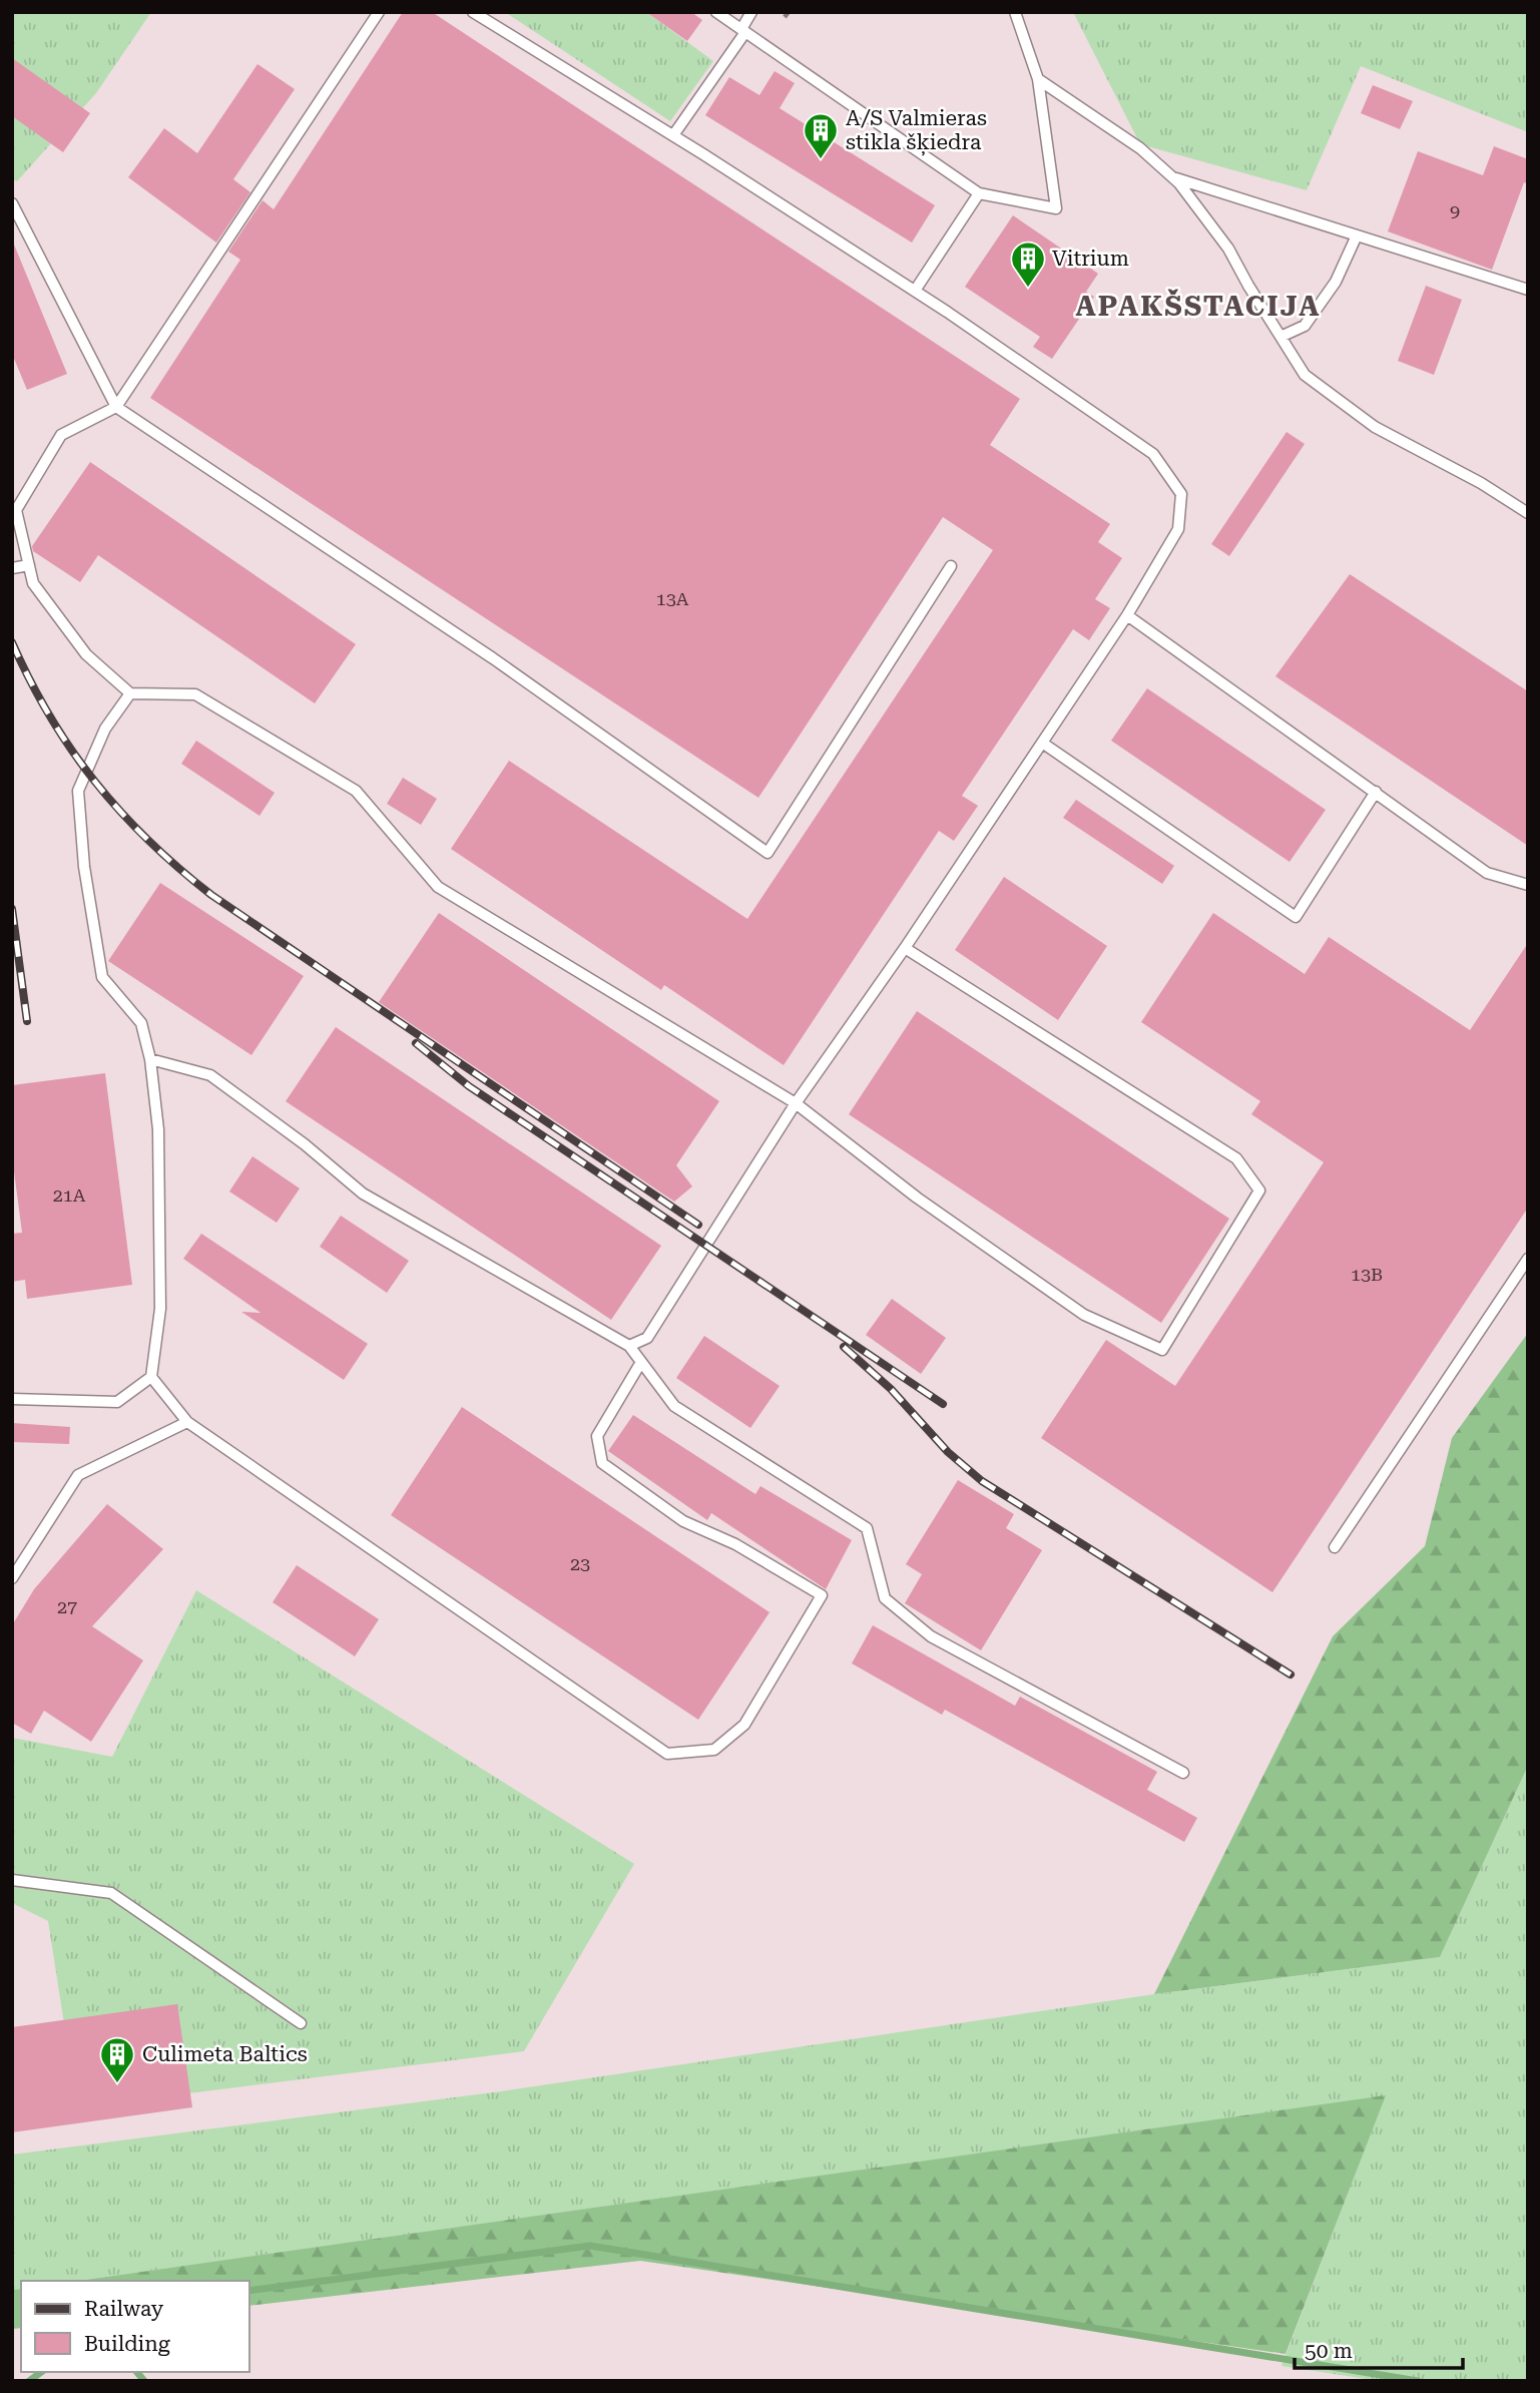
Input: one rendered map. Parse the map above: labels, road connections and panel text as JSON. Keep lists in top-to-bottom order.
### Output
{
  "districts": ["APAKŠSTACIJA"],
  "places": {
    "building": ["A/S Valmieras stikla šķiedra", "Vitrium", "Culimeta Baltics"]
  },
  "house_numbers": [
    "9",
    "13A",
    "21A",
    "13B",
    "23",
    "27"
  ],
  "legend": ["Railway", "Building"],
  "scale_bar": "50 m"
}
